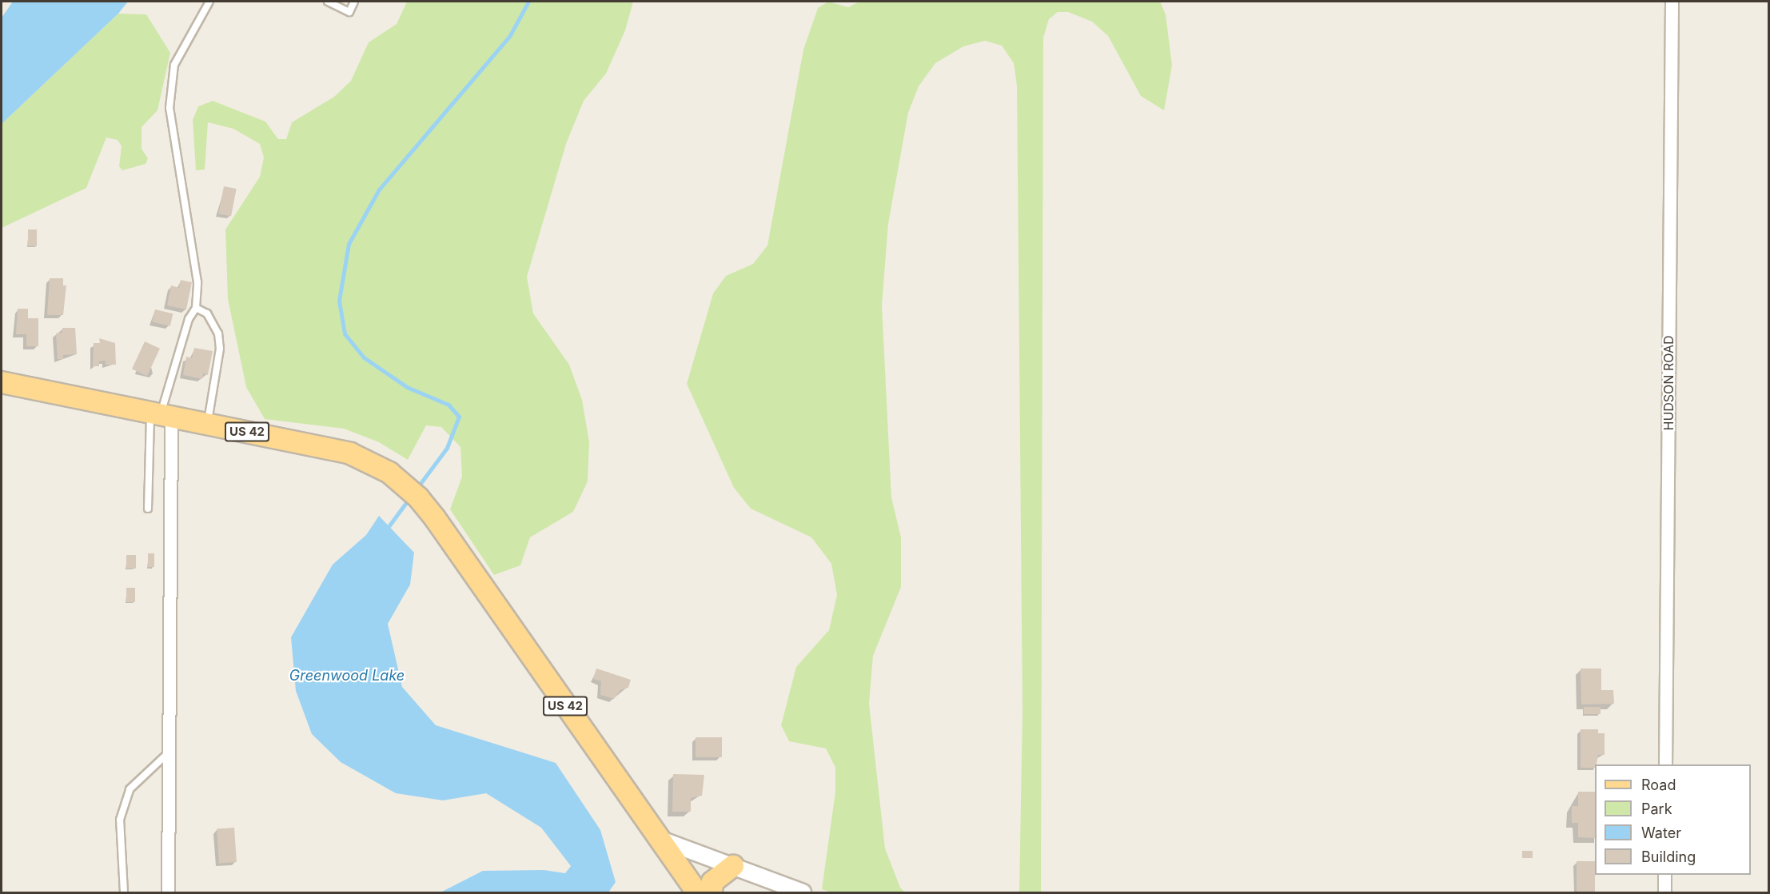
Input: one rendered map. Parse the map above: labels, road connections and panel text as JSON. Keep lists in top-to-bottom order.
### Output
{
  "streets": {
    "main road": ["US 42"],
    "street": ["HUDSON ROAD"]
  },
  "water": ["Greenwood Lake"],
  "legend": [
    "Road",
    "Park",
    "Water",
    "Building"
  ]
}
